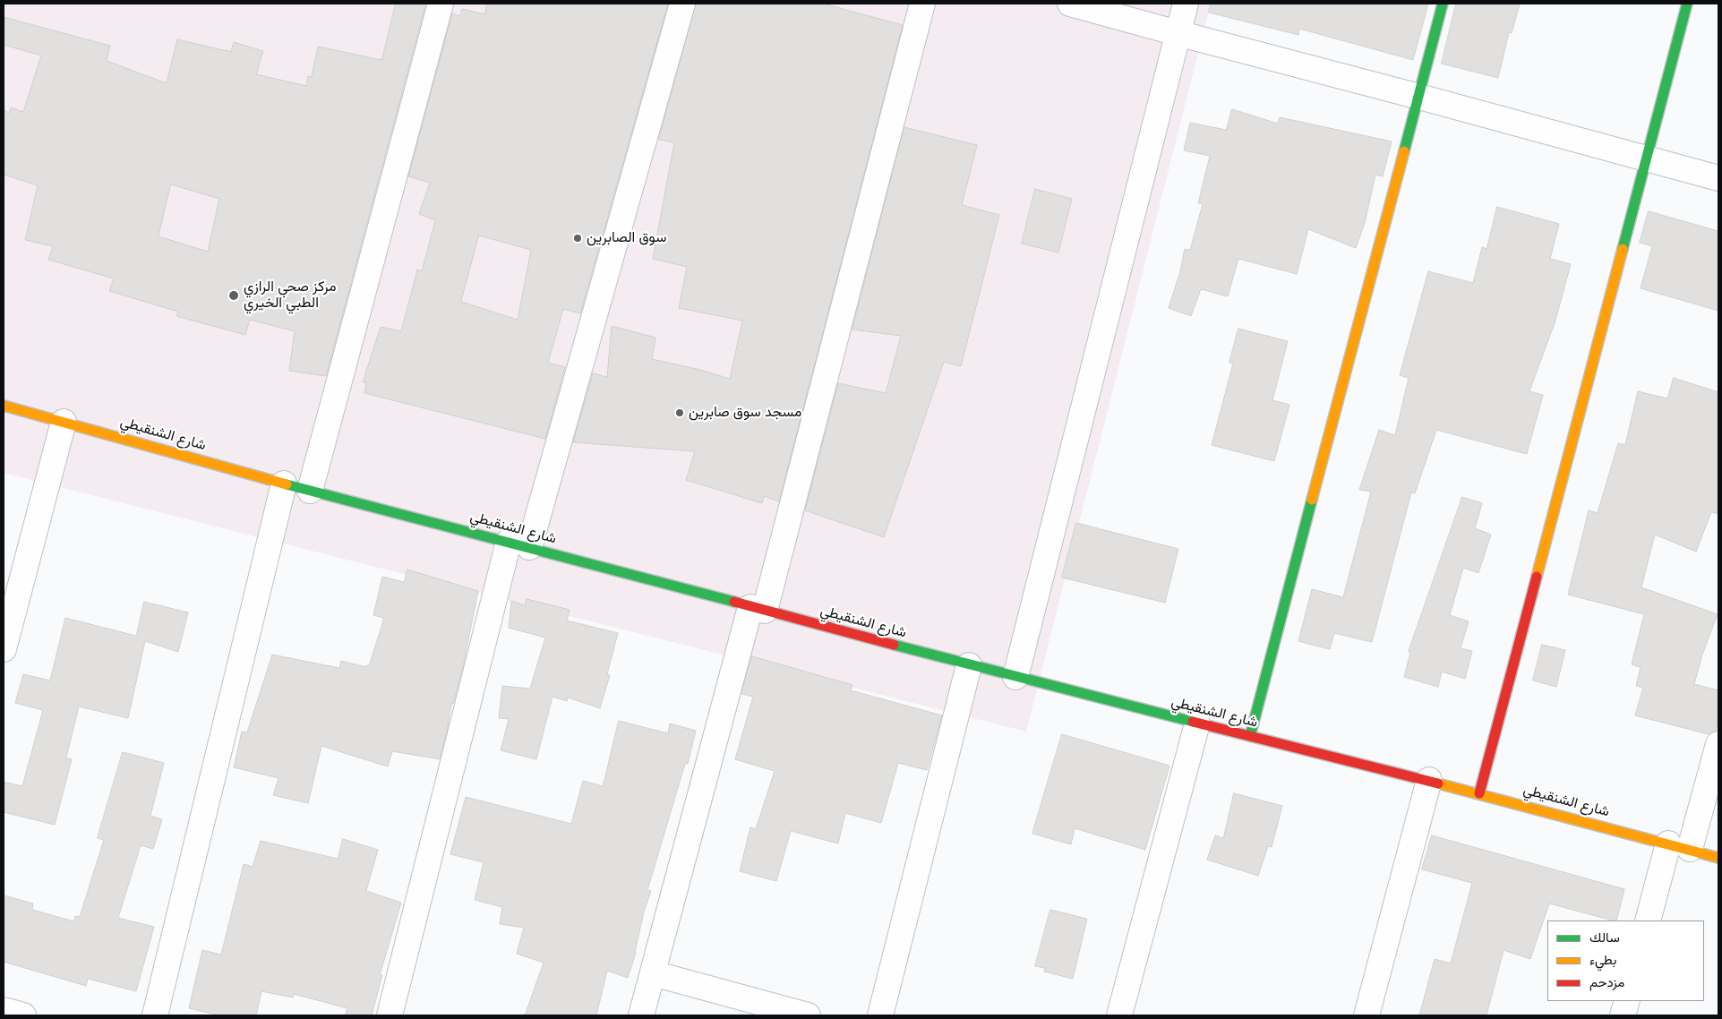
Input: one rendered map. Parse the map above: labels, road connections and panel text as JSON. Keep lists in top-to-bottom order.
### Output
{
  "streets": {
    "street": ["شارع الشنقيطي"]
  },
  "places": ["سوق الصابرين", "مركز صحي الرازي الطبي الخيري", "مسجد سوق صابرين"],
  "legend": ["سالك", "بطيء", "مزدحم"]
}
